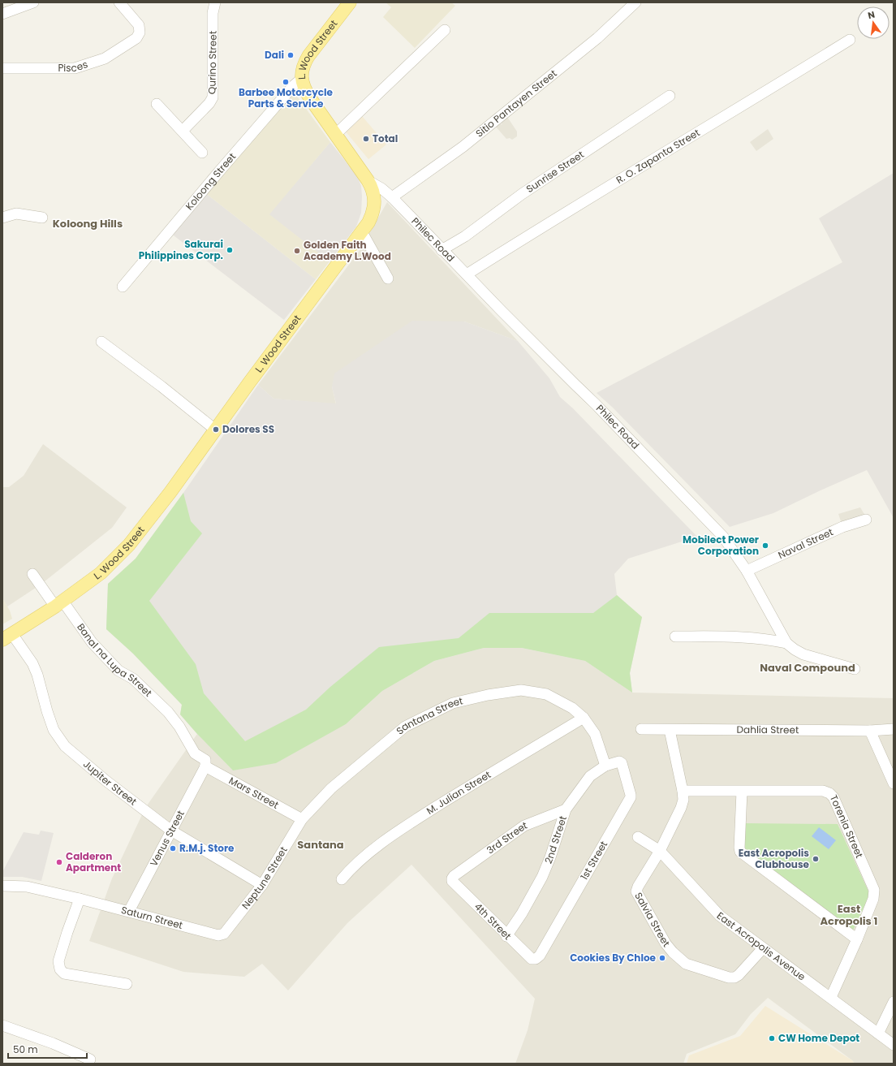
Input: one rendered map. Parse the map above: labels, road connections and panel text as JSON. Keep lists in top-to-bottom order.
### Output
{
  "streets": {
    "main road": ["L. Wood Street"],
    "street": [
      "Qurino Street",
      "Pisces",
      "Sitio Pantayen Street",
      "R. O. Zapanta Street",
      "Sunrise Street",
      "Koloong Street",
      "Philec Road",
      "Naval Street",
      "Banal na Lupa Street",
      "Santana Street",
      "Dahlia Street",
      "Jupiter Street",
      "Mars Street",
      "M. Julian Street",
      "Torenia Street",
      "Venus Street",
      "3rd Street",
      "2nd Street",
      "1st Street",
      "Neptune Street",
      "Saturn Street",
      "Salvia Street",
      "4th Street",
      "East Acropolis Avenue"
    ]
  },
  "crossings": [
    ["L. Wood Street", "Koloong Street"],
    ["L. Wood Street", "Philec Road"],
    ["L. Wood Street", "Banal na Lupa Street"],
    ["L. Wood Street", "Jupiter Street"],
    ["Sitio Pantayen Street", "Philec Road"],
    ["R. O. Zapanta Street", "Philec Road"],
    ["Sunrise Street", "Philec Road"],
    ["Philec Road", "Naval Street"],
    ["Banal na Lupa Street", "Mars Street"],
    ["Banal na Lupa Street", "Venus Street"],
    ["Santana Street", "Mars Street"],
    ["Santana Street", "M. Julian Street"],
    ["Santana Street", "2nd Street"],
    ["Santana Street", "Neptune Street"],
    ["Dahlia Street", "Salvia Street"],
    ["Jupiter Street", "Venus Street"],
    ["Jupiter Street", "Neptune Street"],
    ["Mars Street", "Venus Street"],
    ["Mars Street", "Neptune Street"],
    ["Torenia Street", "Salvia Street"],
    ["Torenia Street", "East Acropolis Avenue"],
    ["Venus Street", "Saturn Street"],
    ["3rd Street", "2nd Street"],
    ["3rd Street", "4th Street"],
    ["2nd Street", "1st Street"],
    ["2nd Street", "4th Street"],
    ["1st Street", "4th Street"],
    ["Neptune Street", "Saturn Street"],
    ["Salvia Street", "East Acropolis Avenue"]
  ],
  "districts": [
    "Koloong Hills",
    "Naval Compound",
    "Santana",
    "East Acropolis 1"
  ],
  "places": [
    "Dali",
    "Barbee Motorcycle Parts & Service",
    "Total",
    "Sakurai Philippines Corp.",
    "Golden Faith Academy L.Wood",
    "Dolores SS",
    "Mobilect Power Corporation",
    "R.M.j. Store",
    "East Acropolis Clubhouse",
    "Calderon Apartment",
    "Cookies By Chloe",
    "CW Home Depot"
  ],
  "scale_bar": "50 m",
  "north": "top"
}
